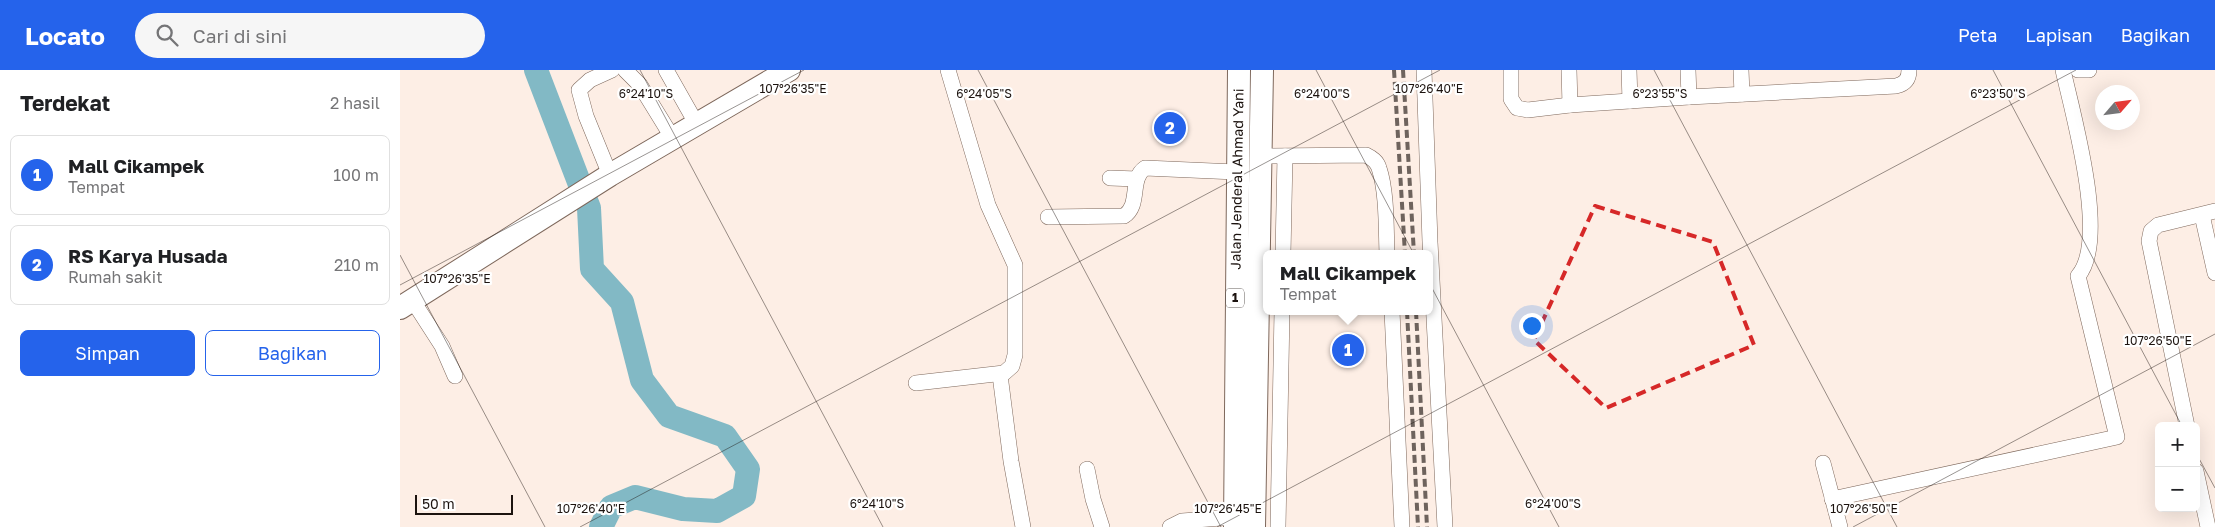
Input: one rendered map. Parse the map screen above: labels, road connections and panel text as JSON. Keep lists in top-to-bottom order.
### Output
{
  "streets": {
    "highway": ["Jalan Jenderal Ahmad Yani", "1"]
  },
  "scale_bar": "50 m",
  "north": "top right",
  "page": {
    "header": "Locato",
    "search": "Cari di sini",
    "nav": ["Peta", "Lapisan", "Bagikan"],
    "heading": ["Terdekat", "2 hasil"],
    "pins": ["2", "1"],
    "list": [
      {
        "mark": "1",
        "name": "Mall Cikampek",
        "note": "Tempat",
        "value": "100 m"
      },
      {
        "mark": "2",
        "name": "RS Karya Husada",
        "note": "Rumah sakit",
        "value": "210 m"
      }
    ],
    "popup": ["Mall Cikampek", "Tempat"],
    "buttons": ["Simpan", "Bagikan"],
    "map_buttons": ["+", "−"],
    "scale": "50 m"
  },
  "coordinates": [
    "107°26'35\"E",
    "107°26'40\"E",
    "6°24'10\"S",
    "6°24'05\"S",
    "6°24'00\"S",
    "6°23'55\"S",
    "6°23'50\"S",
    "107°26'50\"E",
    "107°26'45\"E"
  ]
}
